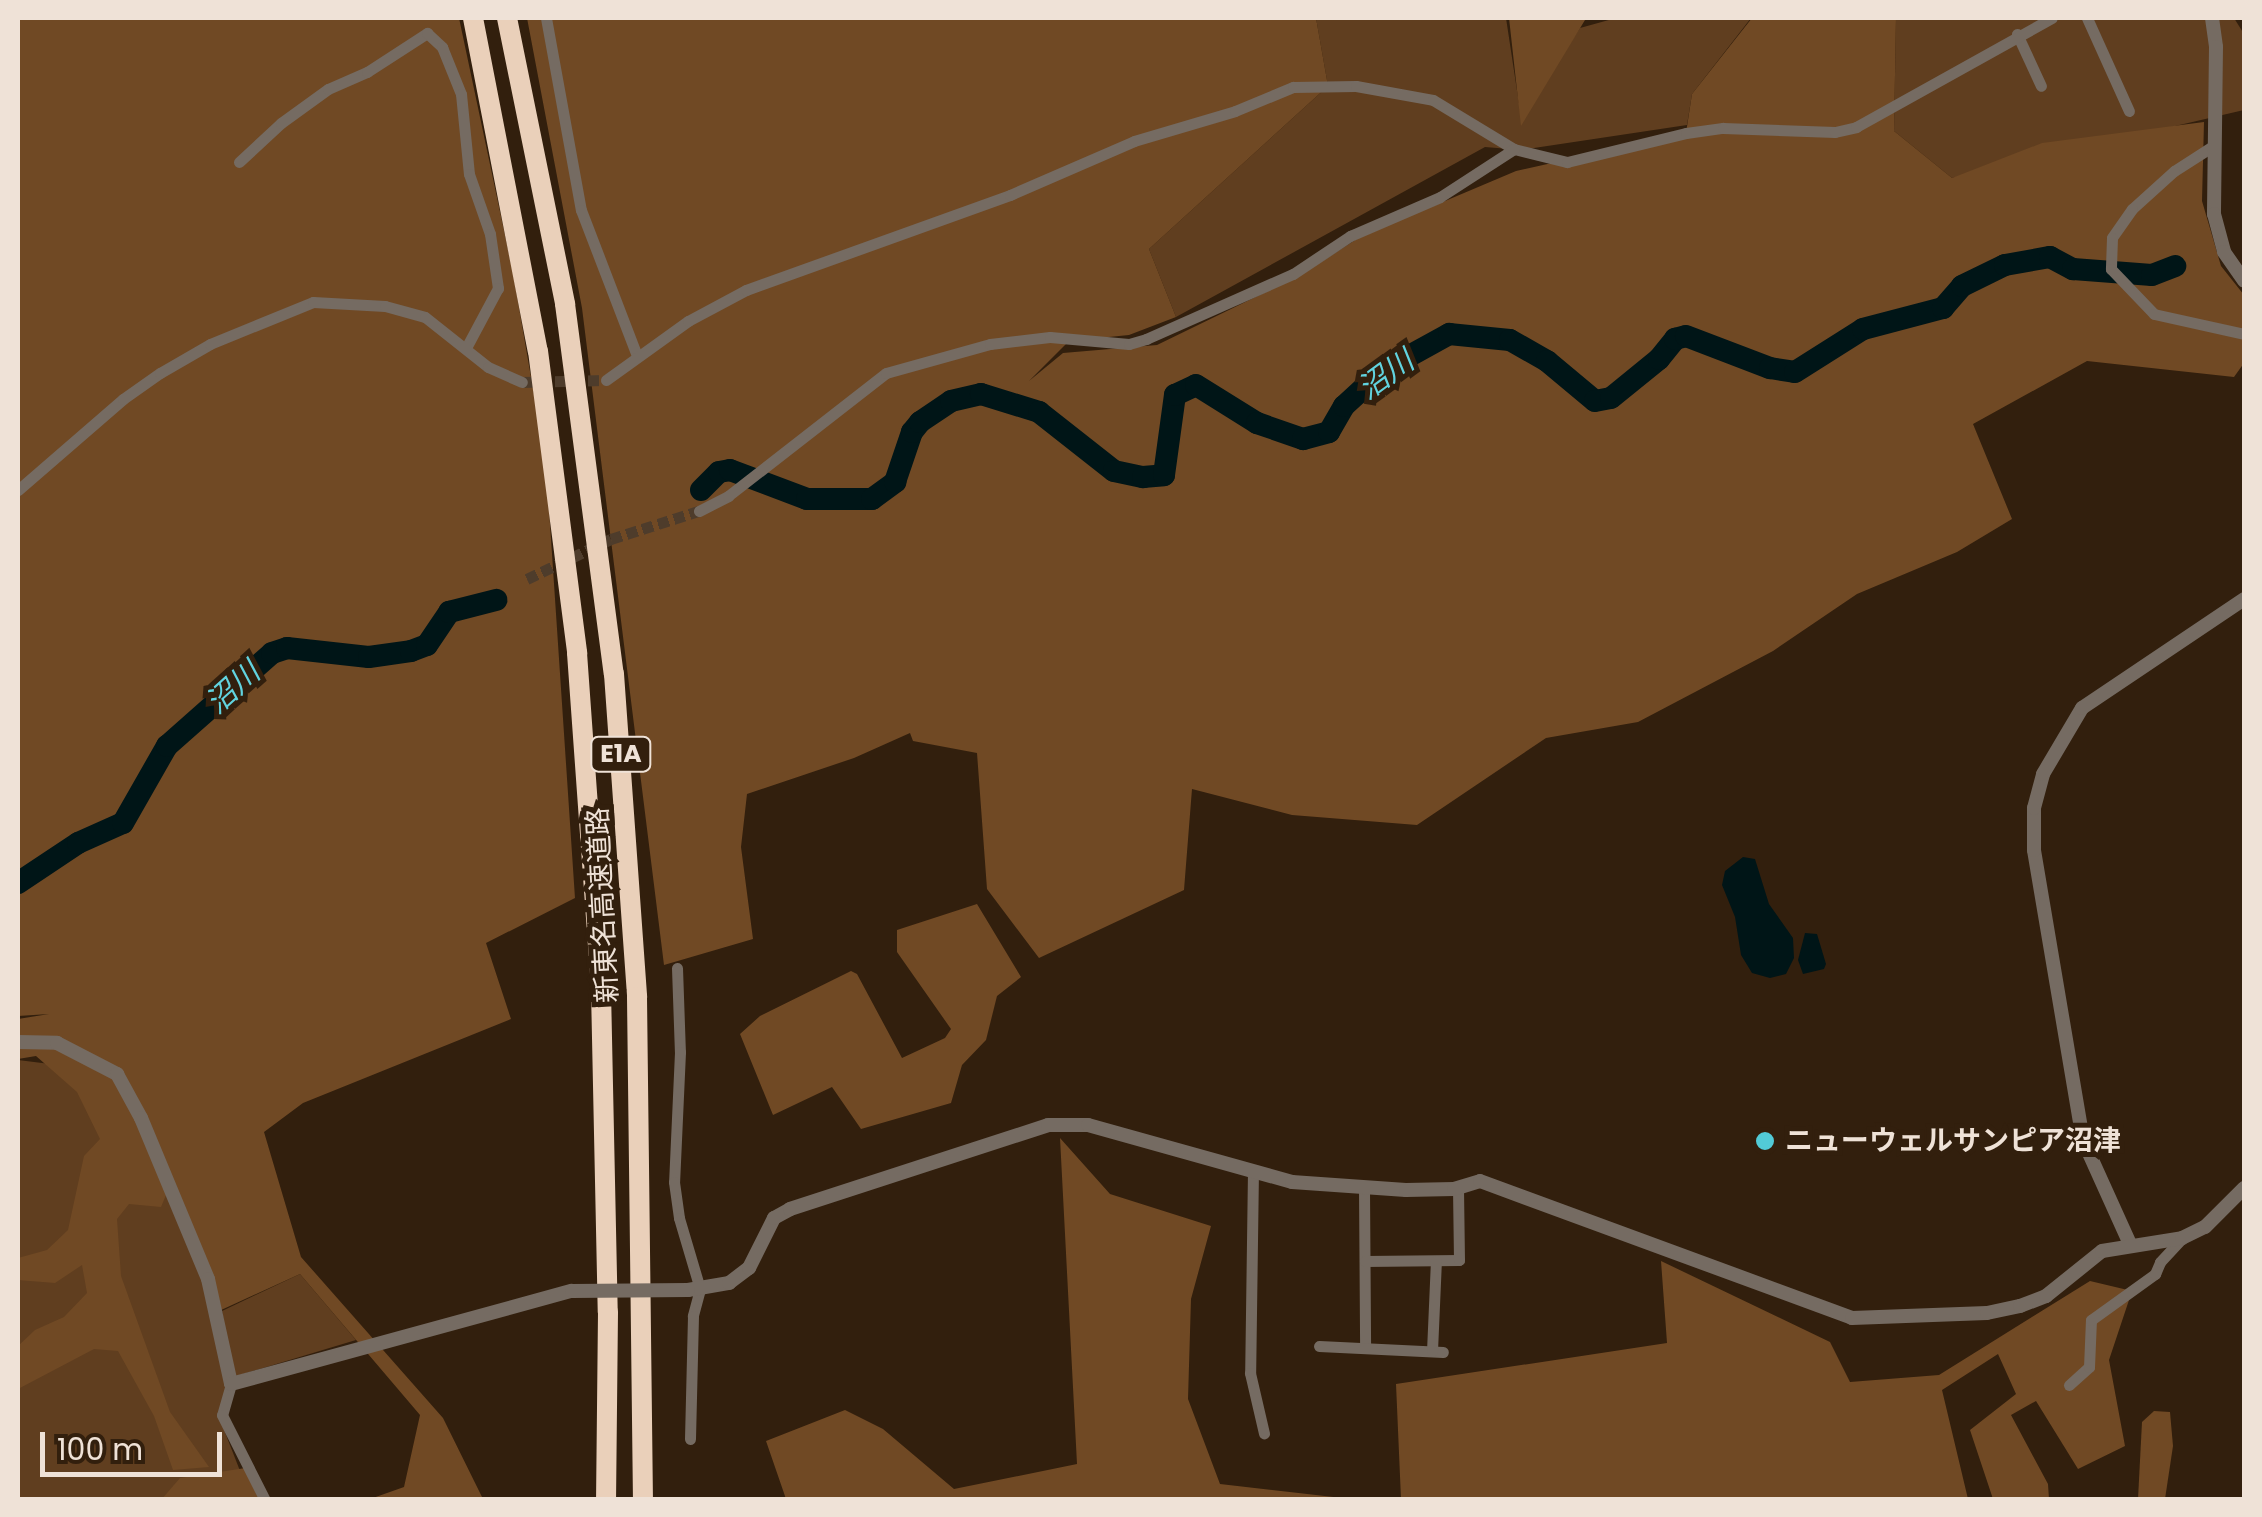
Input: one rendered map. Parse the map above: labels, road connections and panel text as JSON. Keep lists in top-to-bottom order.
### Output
{
  "streets": {
    "highway": ["E1A", "新東名高速道路"]
  },
  "water": ["沼川"],
  "places": ["ニューウェルサンピア沼津"],
  "scale_bar": "100 m"
}
